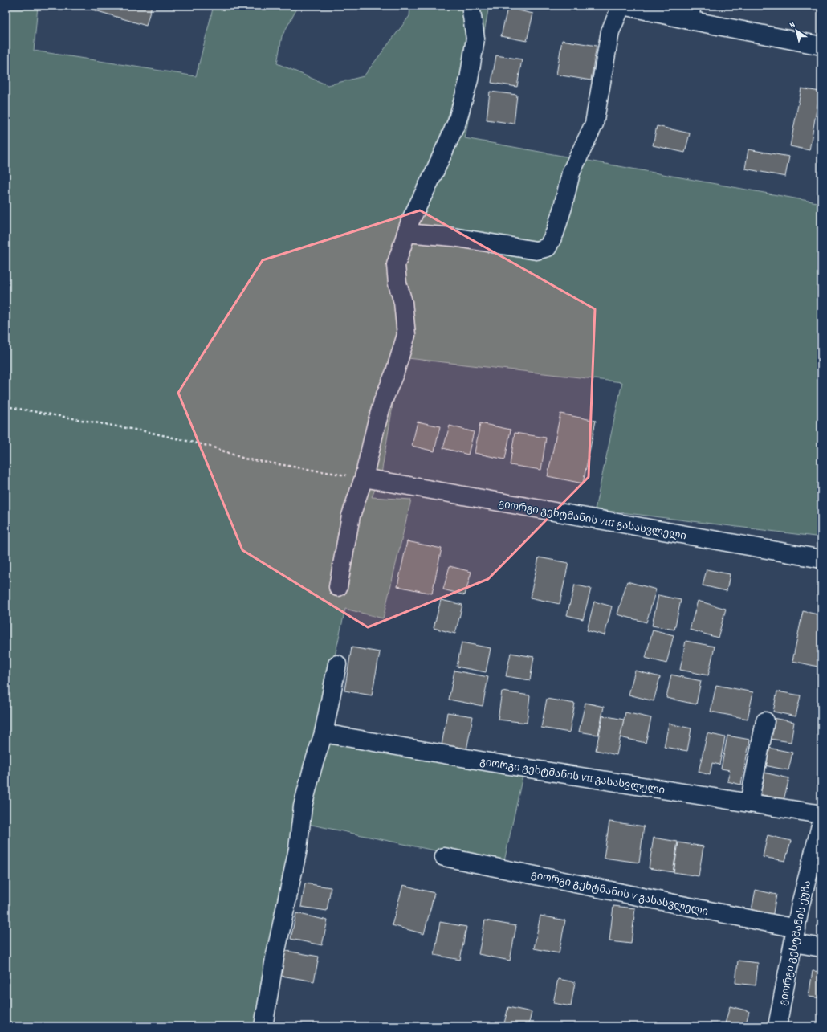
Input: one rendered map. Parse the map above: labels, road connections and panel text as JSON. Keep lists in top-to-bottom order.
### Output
{
  "streets": {
    "street": [
      "გიორგი გეხტმანის VIII გასასვლელი",
      "გიორგი გეხტმანის VII გასასვლელი",
      "გიორგი გეხტმანის V გასასვლელი",
      "გიორგი გეხტმანის ქუჩა"
    ]
  },
  "crossings": [
    ["გიორგი გეხტმანის V გასასვლელი", "გიორგი გეხტმანის ქუჩა"]
  ],
  "north": "top left"
}
